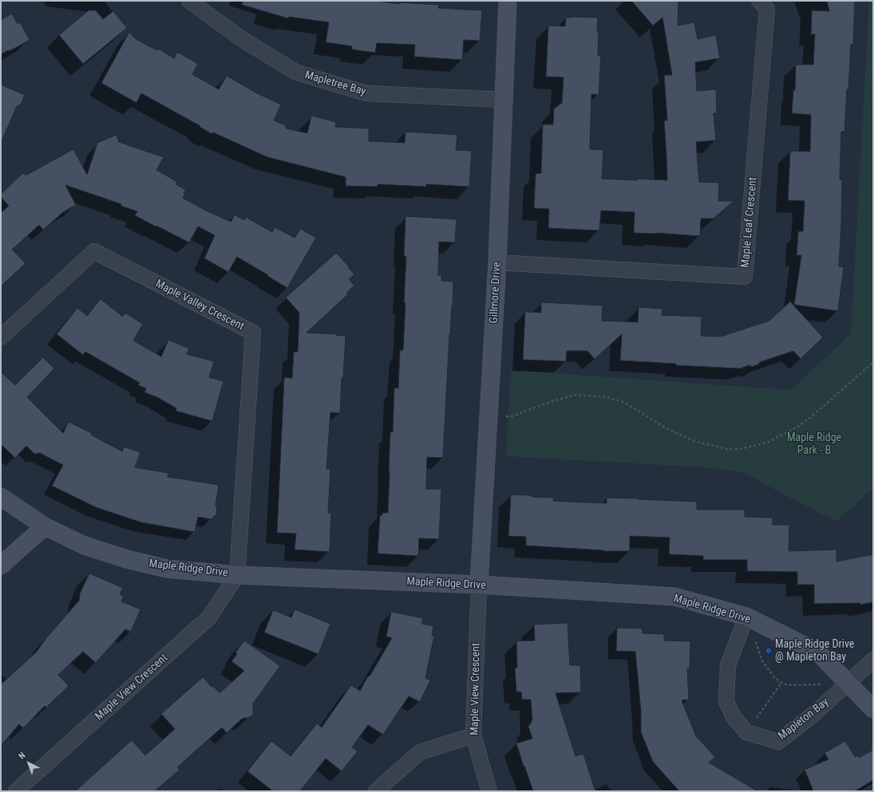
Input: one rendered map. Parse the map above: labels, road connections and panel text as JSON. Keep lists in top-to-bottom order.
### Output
{
  "streets": {
    "street": [
      "Mapletree Bay",
      "Maple Leaf Crescent",
      "Gillmore Drive",
      "Maple Valley Crescent",
      "Maple Ridge Drive",
      "Maple View Crescent",
      "Mapleton Bay"
    ]
  },
  "crossings": [
    ["Mapletree Bay", "Gillmore Drive"],
    ["Maple Leaf Crescent", "Gillmore Drive"],
    ["Gillmore Drive", "Maple Ridge Drive"],
    ["Gillmore Drive", "Maple View Crescent"],
    ["Maple Valley Crescent", "Maple Ridge Drive"],
    ["Maple Valley Crescent", "Maple View Crescent"],
    ["Maple Ridge Drive", "Maple View Crescent"],
    ["Maple Ridge Drive", "Mapleton Bay"]
  ],
  "parks": ["Maple Ridge Park - B"],
  "places": ["Maple Ridge Drive @ Mapleton Bay"],
  "north": "top left"
}
